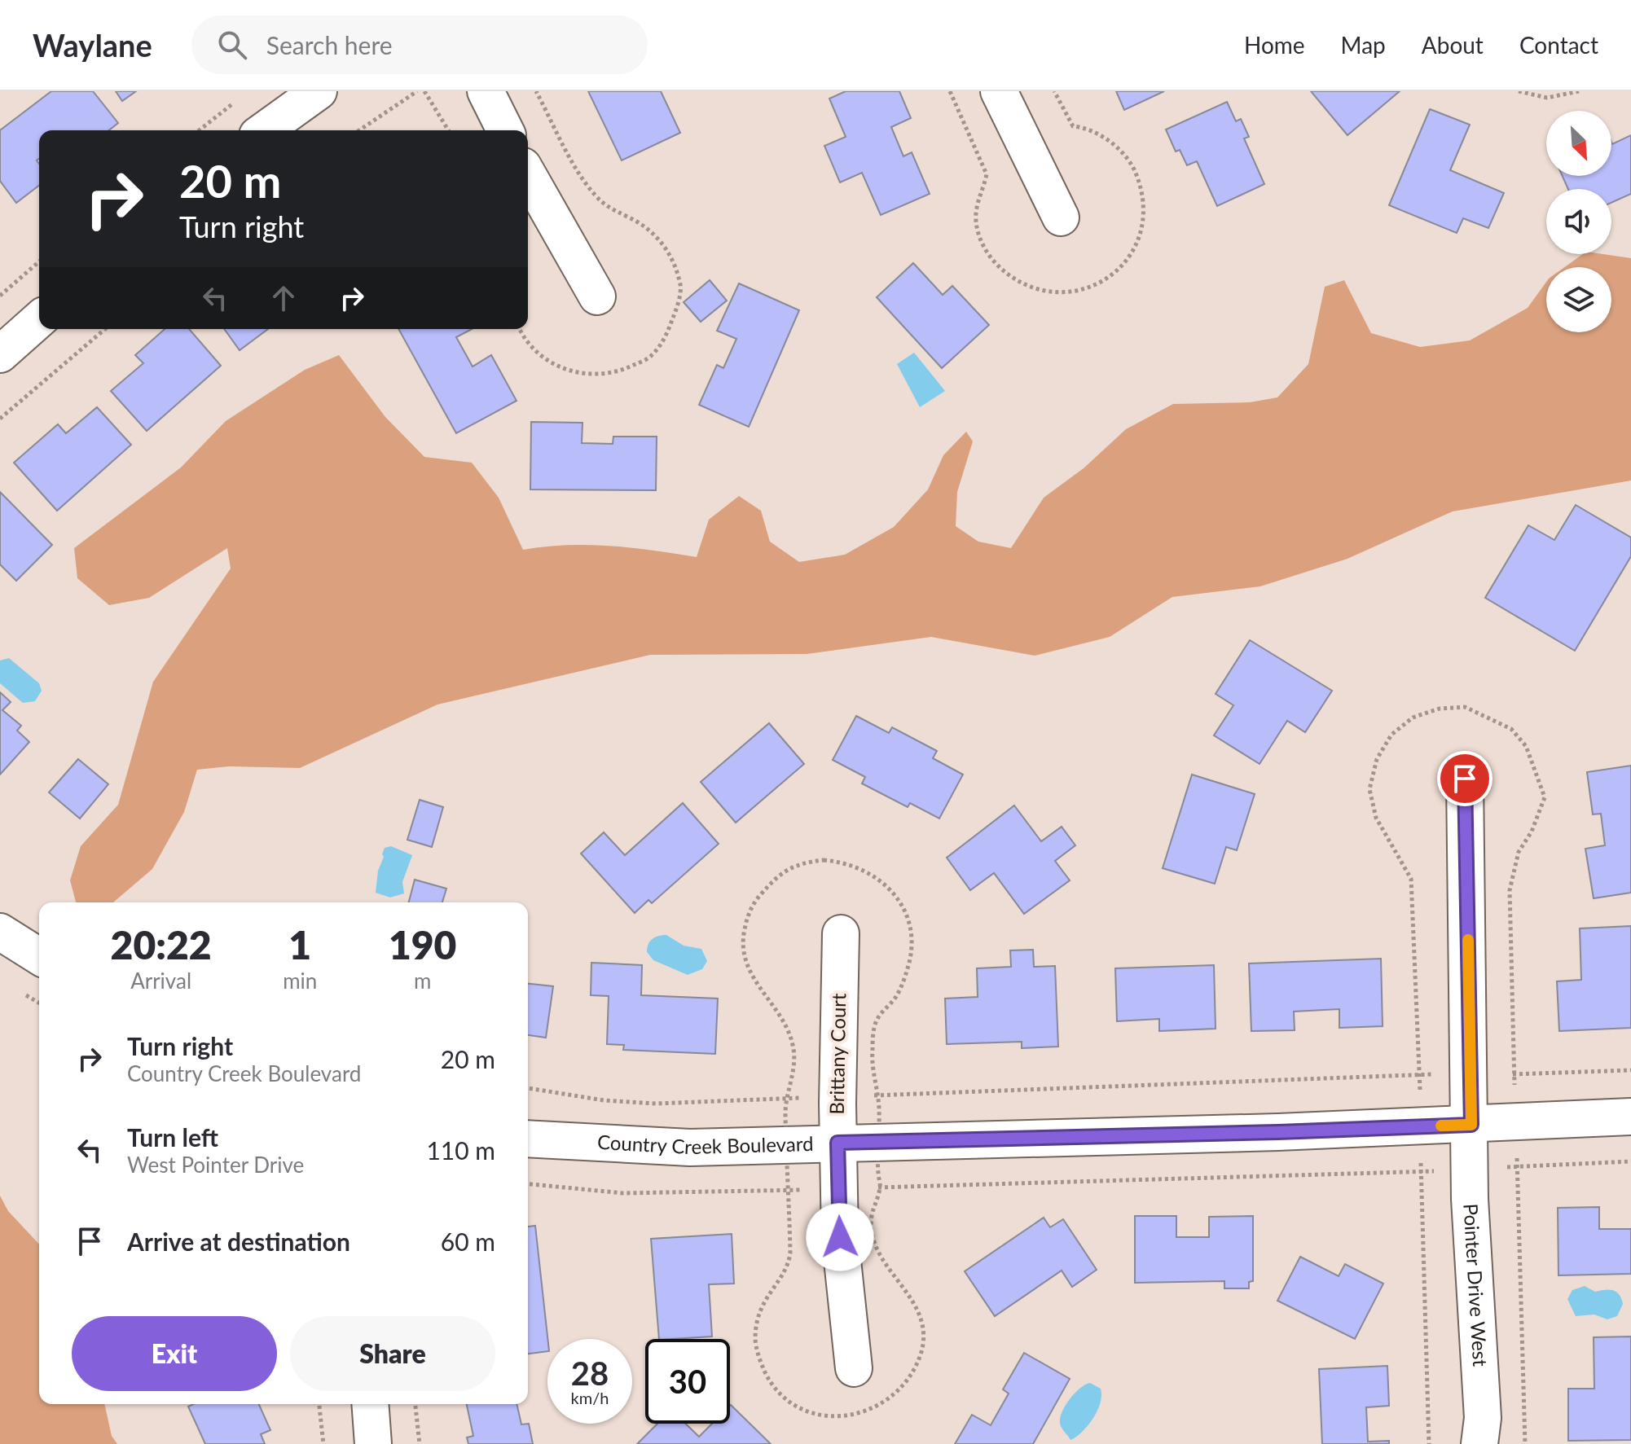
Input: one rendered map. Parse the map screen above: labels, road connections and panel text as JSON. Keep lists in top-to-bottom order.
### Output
{
  "streets": {
    "street": ["Brittany Court", "Country Creek Boulevard", "Pointer Drive West"]
  },
  "crossings": [
    ["Brittany Court", "Country Creek Boulevard"],
    ["Country Creek Boulevard", "Pointer Drive West"]
  ],
  "north": "bottom right",
  "page": {
    "header": "Waylane",
    "search": "Search here",
    "nav": [
      "Home",
      "Map",
      "About",
      "Contact"
    ],
    "turn": ["20 m", "Turn right"],
    "eta": [
      "20:22",
      "Arrival",
      "1",
      "min",
      "190",
      "m"
    ],
    "list": [
      {
        "name": "Turn right",
        "note": "Country Creek Boulevard",
        "value": "20 m"
      },
      {
        "name": "Turn left",
        "note": "West Pointer Drive",
        "value": "110 m"
      },
      {
        "name": "Arrive at destination",
        "value": "60 m"
      }
    ],
    "buttons": ["Exit", "Share"],
    "speed": "28 km/h",
    "limit": "30"
  }
}
